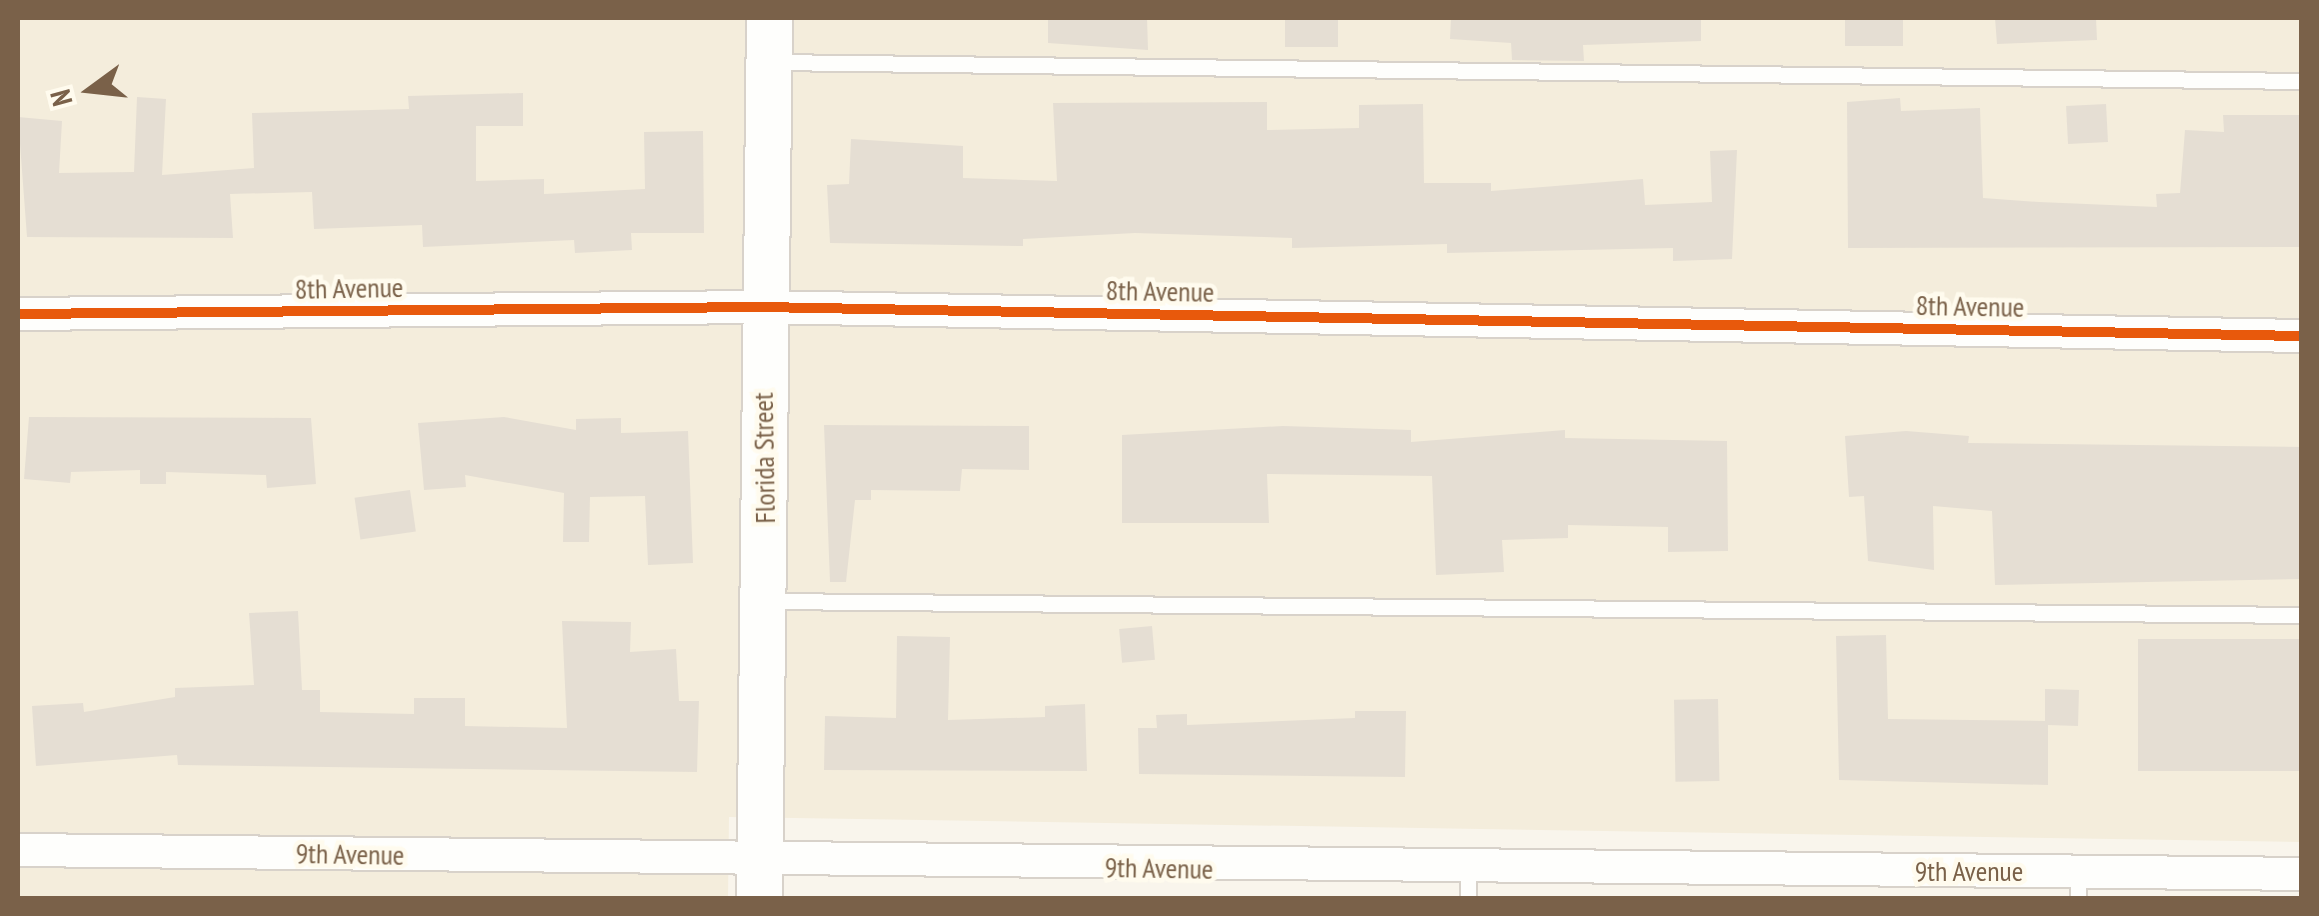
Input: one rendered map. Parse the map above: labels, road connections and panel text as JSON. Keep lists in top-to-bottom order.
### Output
{
  "streets": {
    "street": ["8th Avenue", "Florida Street", "9th Avenue"]
  },
  "crossings": [
    ["8th Avenue", "Florida Street"],
    ["Florida Street", "9th Avenue"]
  ],
  "north": "left"
}
